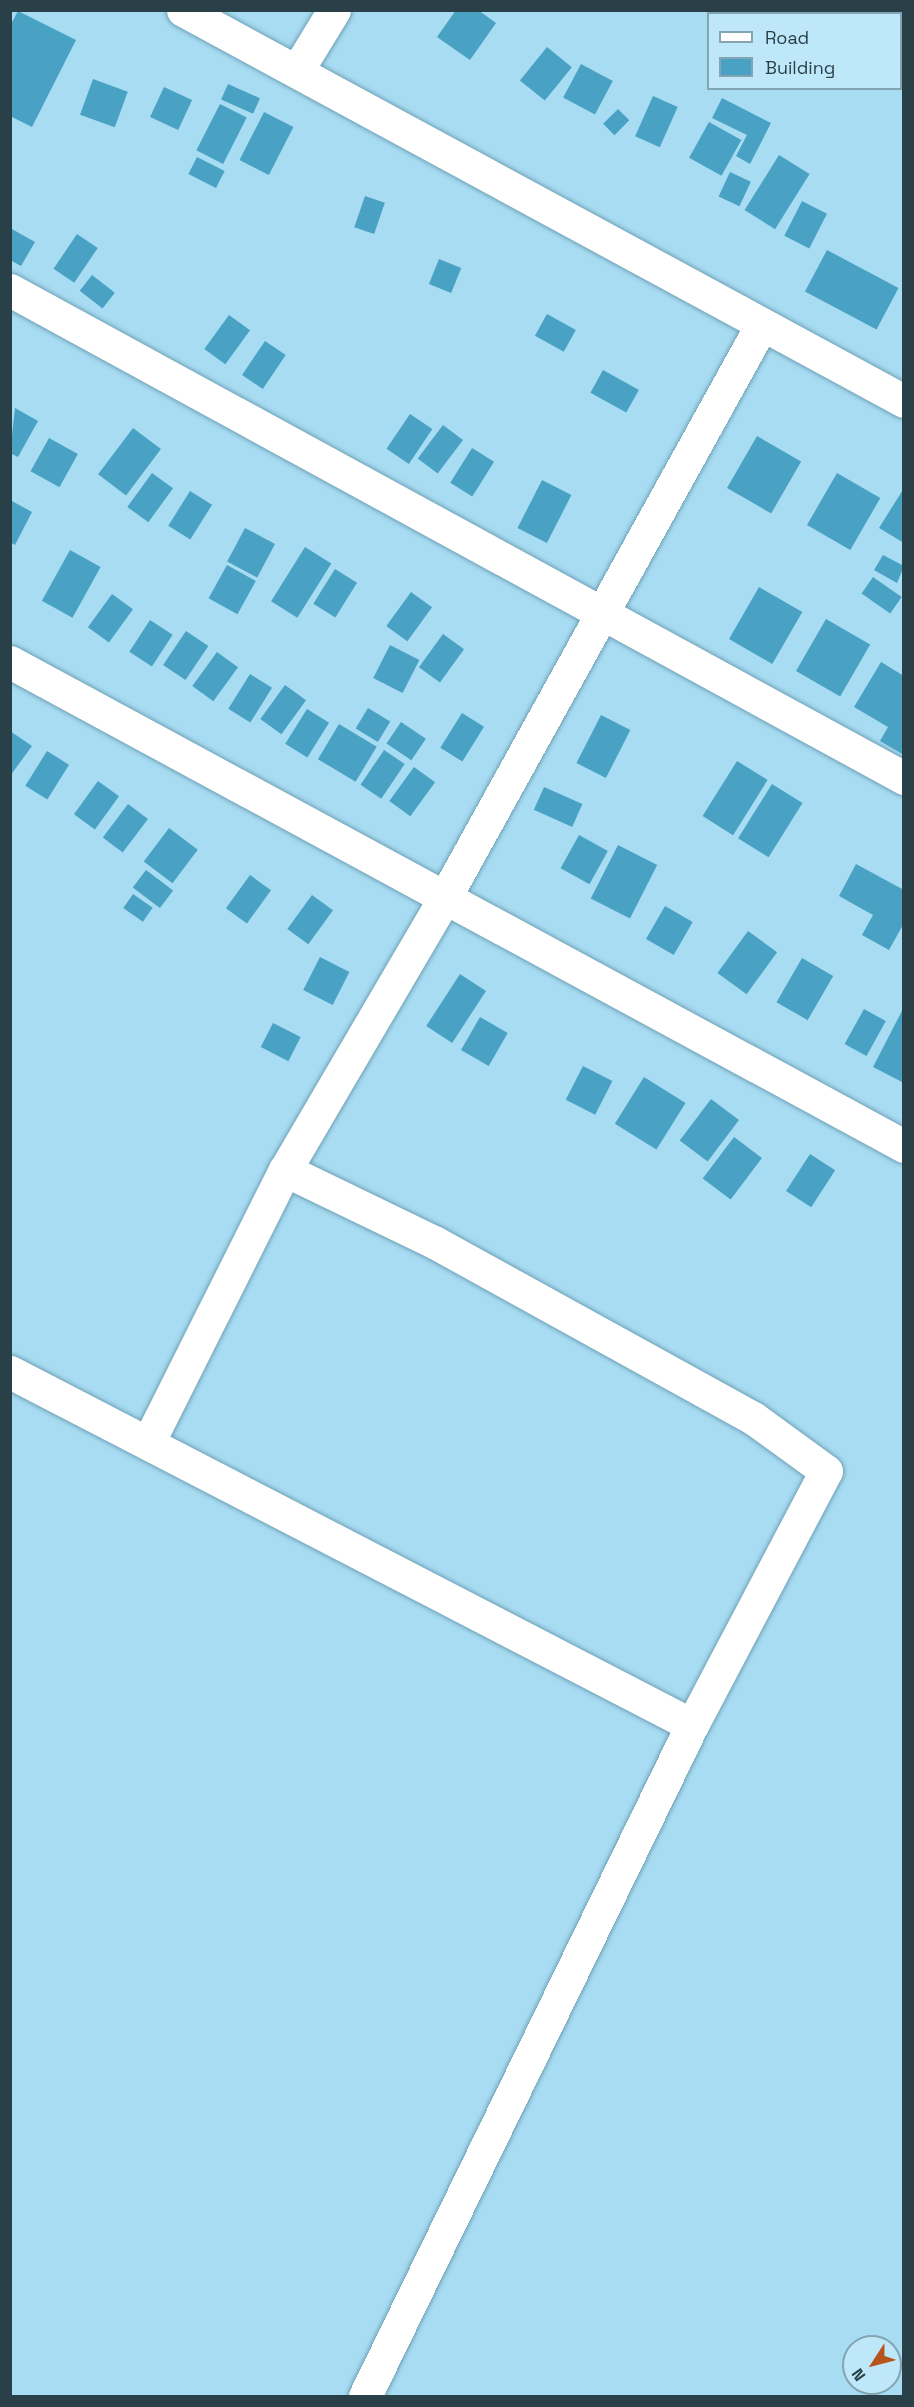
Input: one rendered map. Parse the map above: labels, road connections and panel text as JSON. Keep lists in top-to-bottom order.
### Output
{
  "legend": ["Road", "Building"],
  "north": "bottom left"
}
